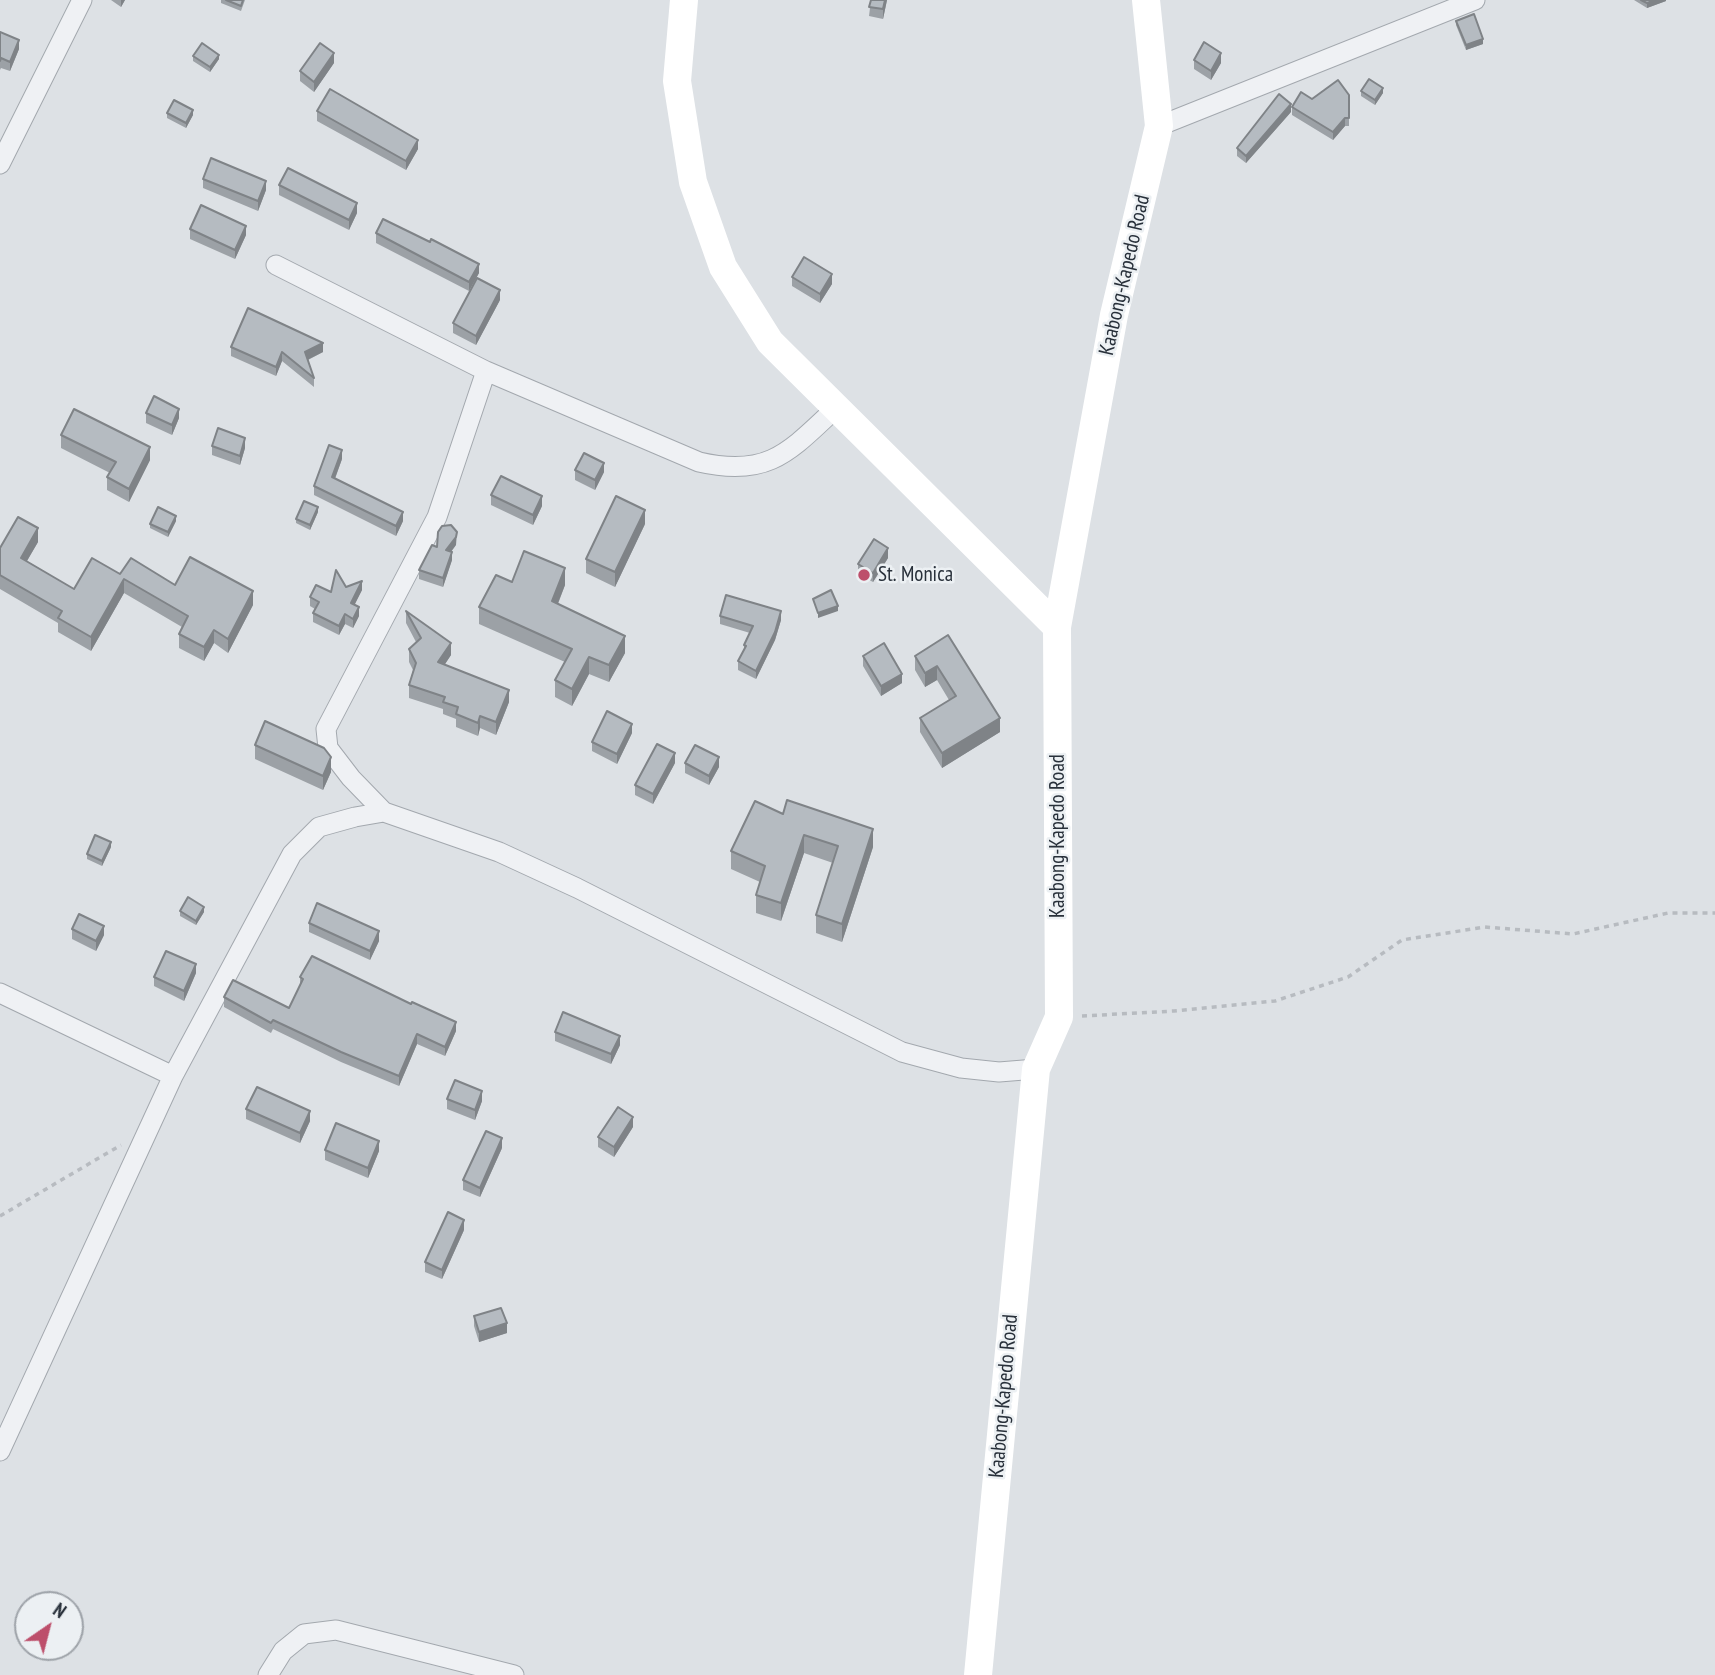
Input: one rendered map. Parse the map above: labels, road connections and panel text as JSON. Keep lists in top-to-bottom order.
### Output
{
  "streets": {
    "main road": ["Kaabong-Kapedo Road"]
  },
  "places": ["St. Monica"],
  "north": "top right"
}
